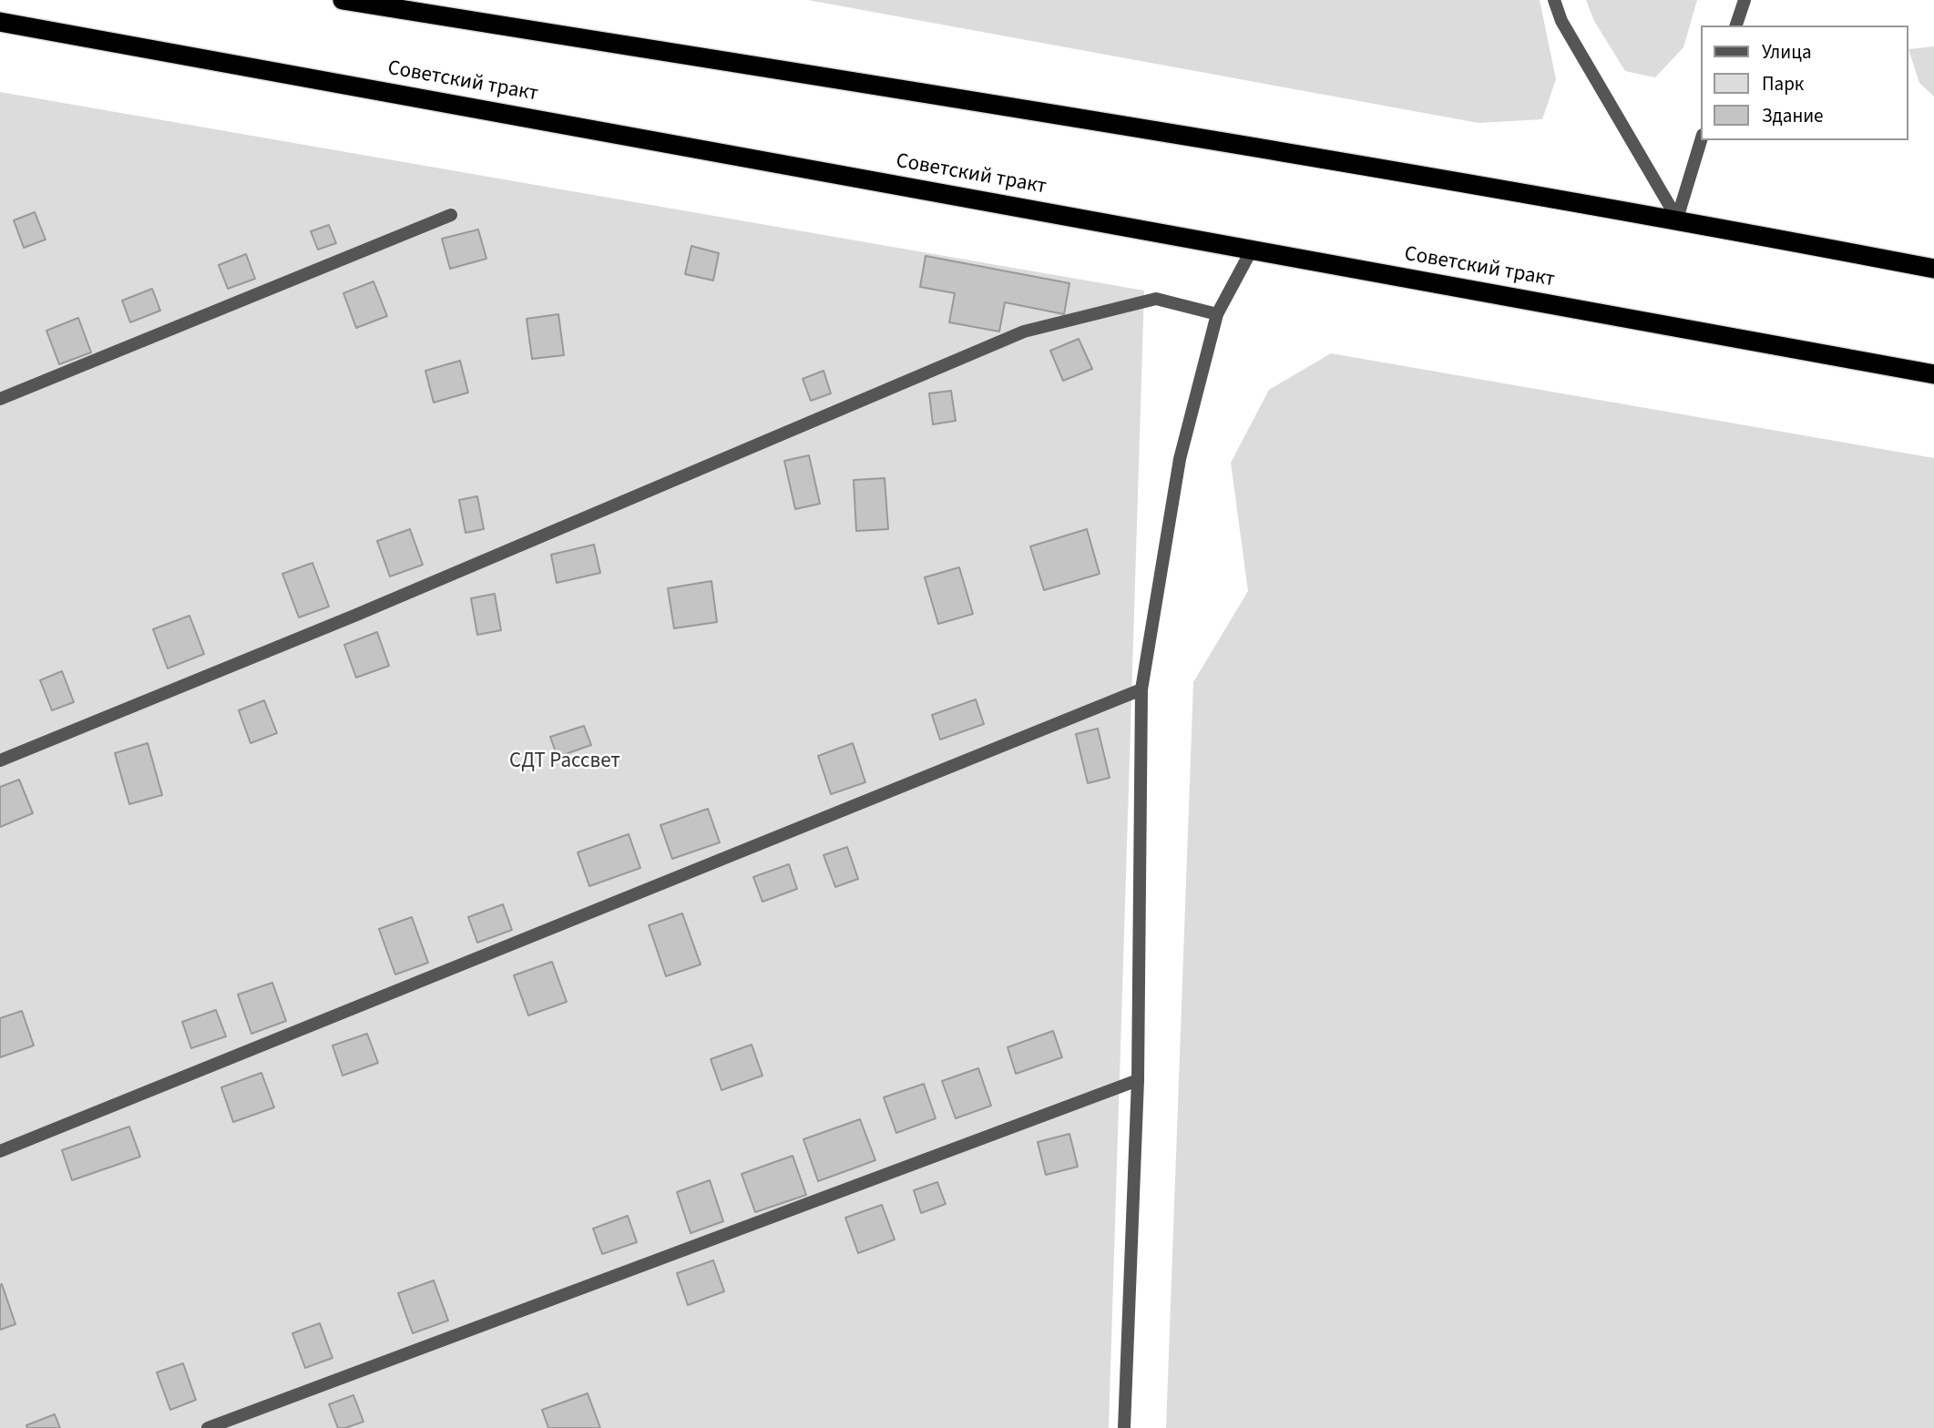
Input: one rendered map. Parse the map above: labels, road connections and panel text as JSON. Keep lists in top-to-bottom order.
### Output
{
  "streets": {
    "highway": ["Советский тракт"]
  },
  "parks": ["СДТ Рассвет"],
  "legend": ["Улица", "Парк", "Здание"]
}
